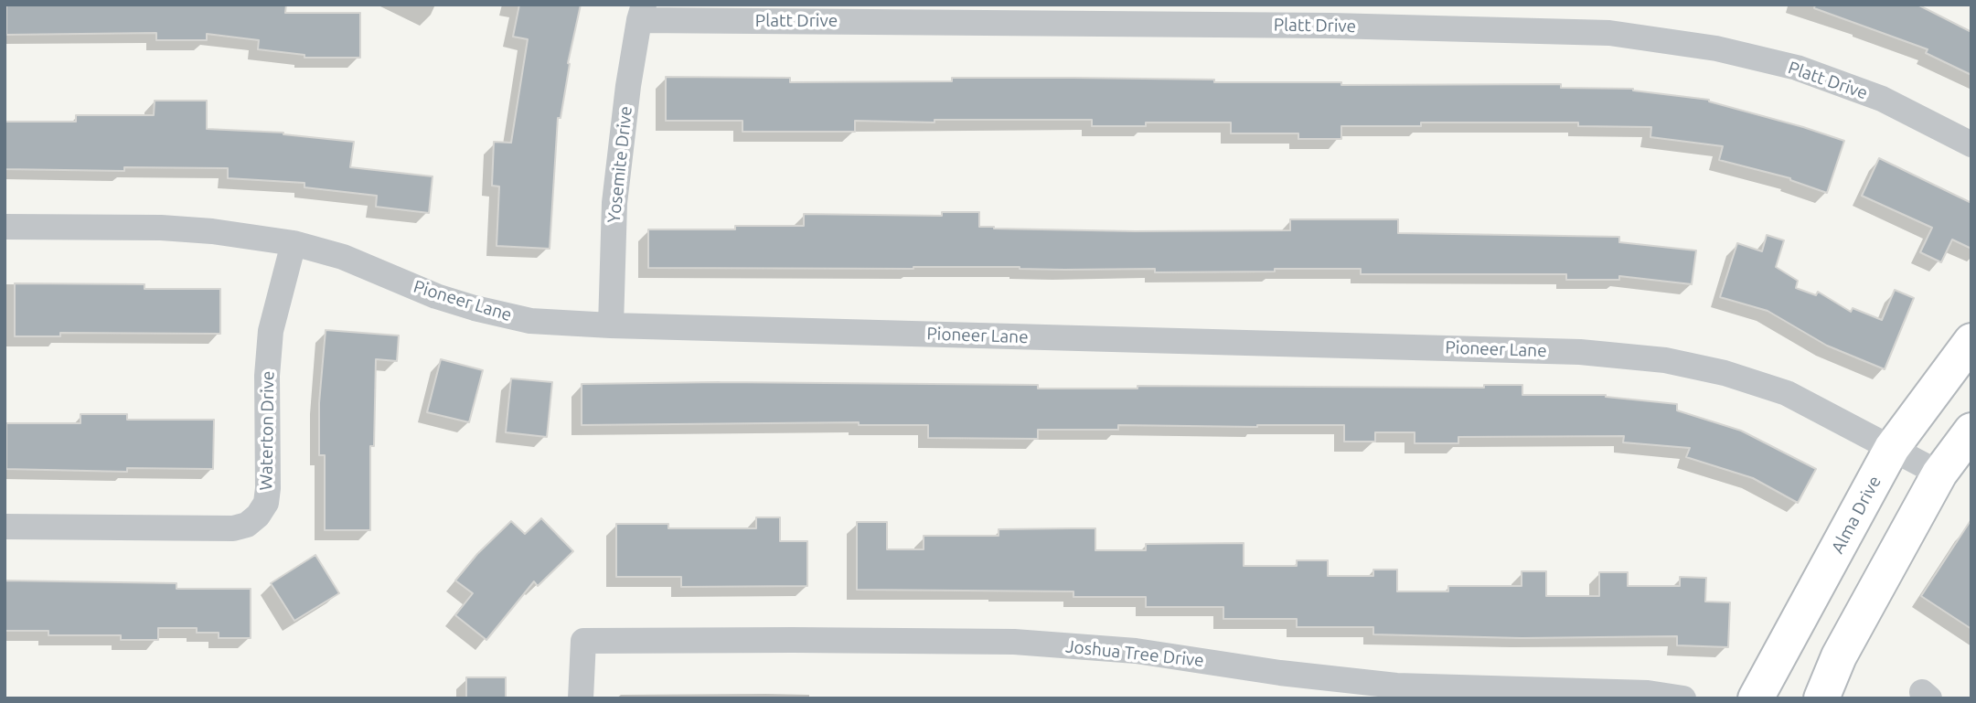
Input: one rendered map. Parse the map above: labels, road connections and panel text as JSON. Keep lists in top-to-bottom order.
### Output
{
  "streets": {
    "main road": ["Alma Drive"],
    "street": [
      "Platt Drive",
      "Yosemite Drive",
      "Pioneer Lane",
      "Waterton Drive",
      "Joshua Tree Drive"
    ]
  },
  "crossings": [
    ["Platt Drive", "Yosemite Drive"],
    ["Yosemite Drive", "Pioneer Lane"],
    ["Pioneer Lane", "Waterton Drive"],
    ["Pioneer Lane", "Alma Drive"]
  ]
}
